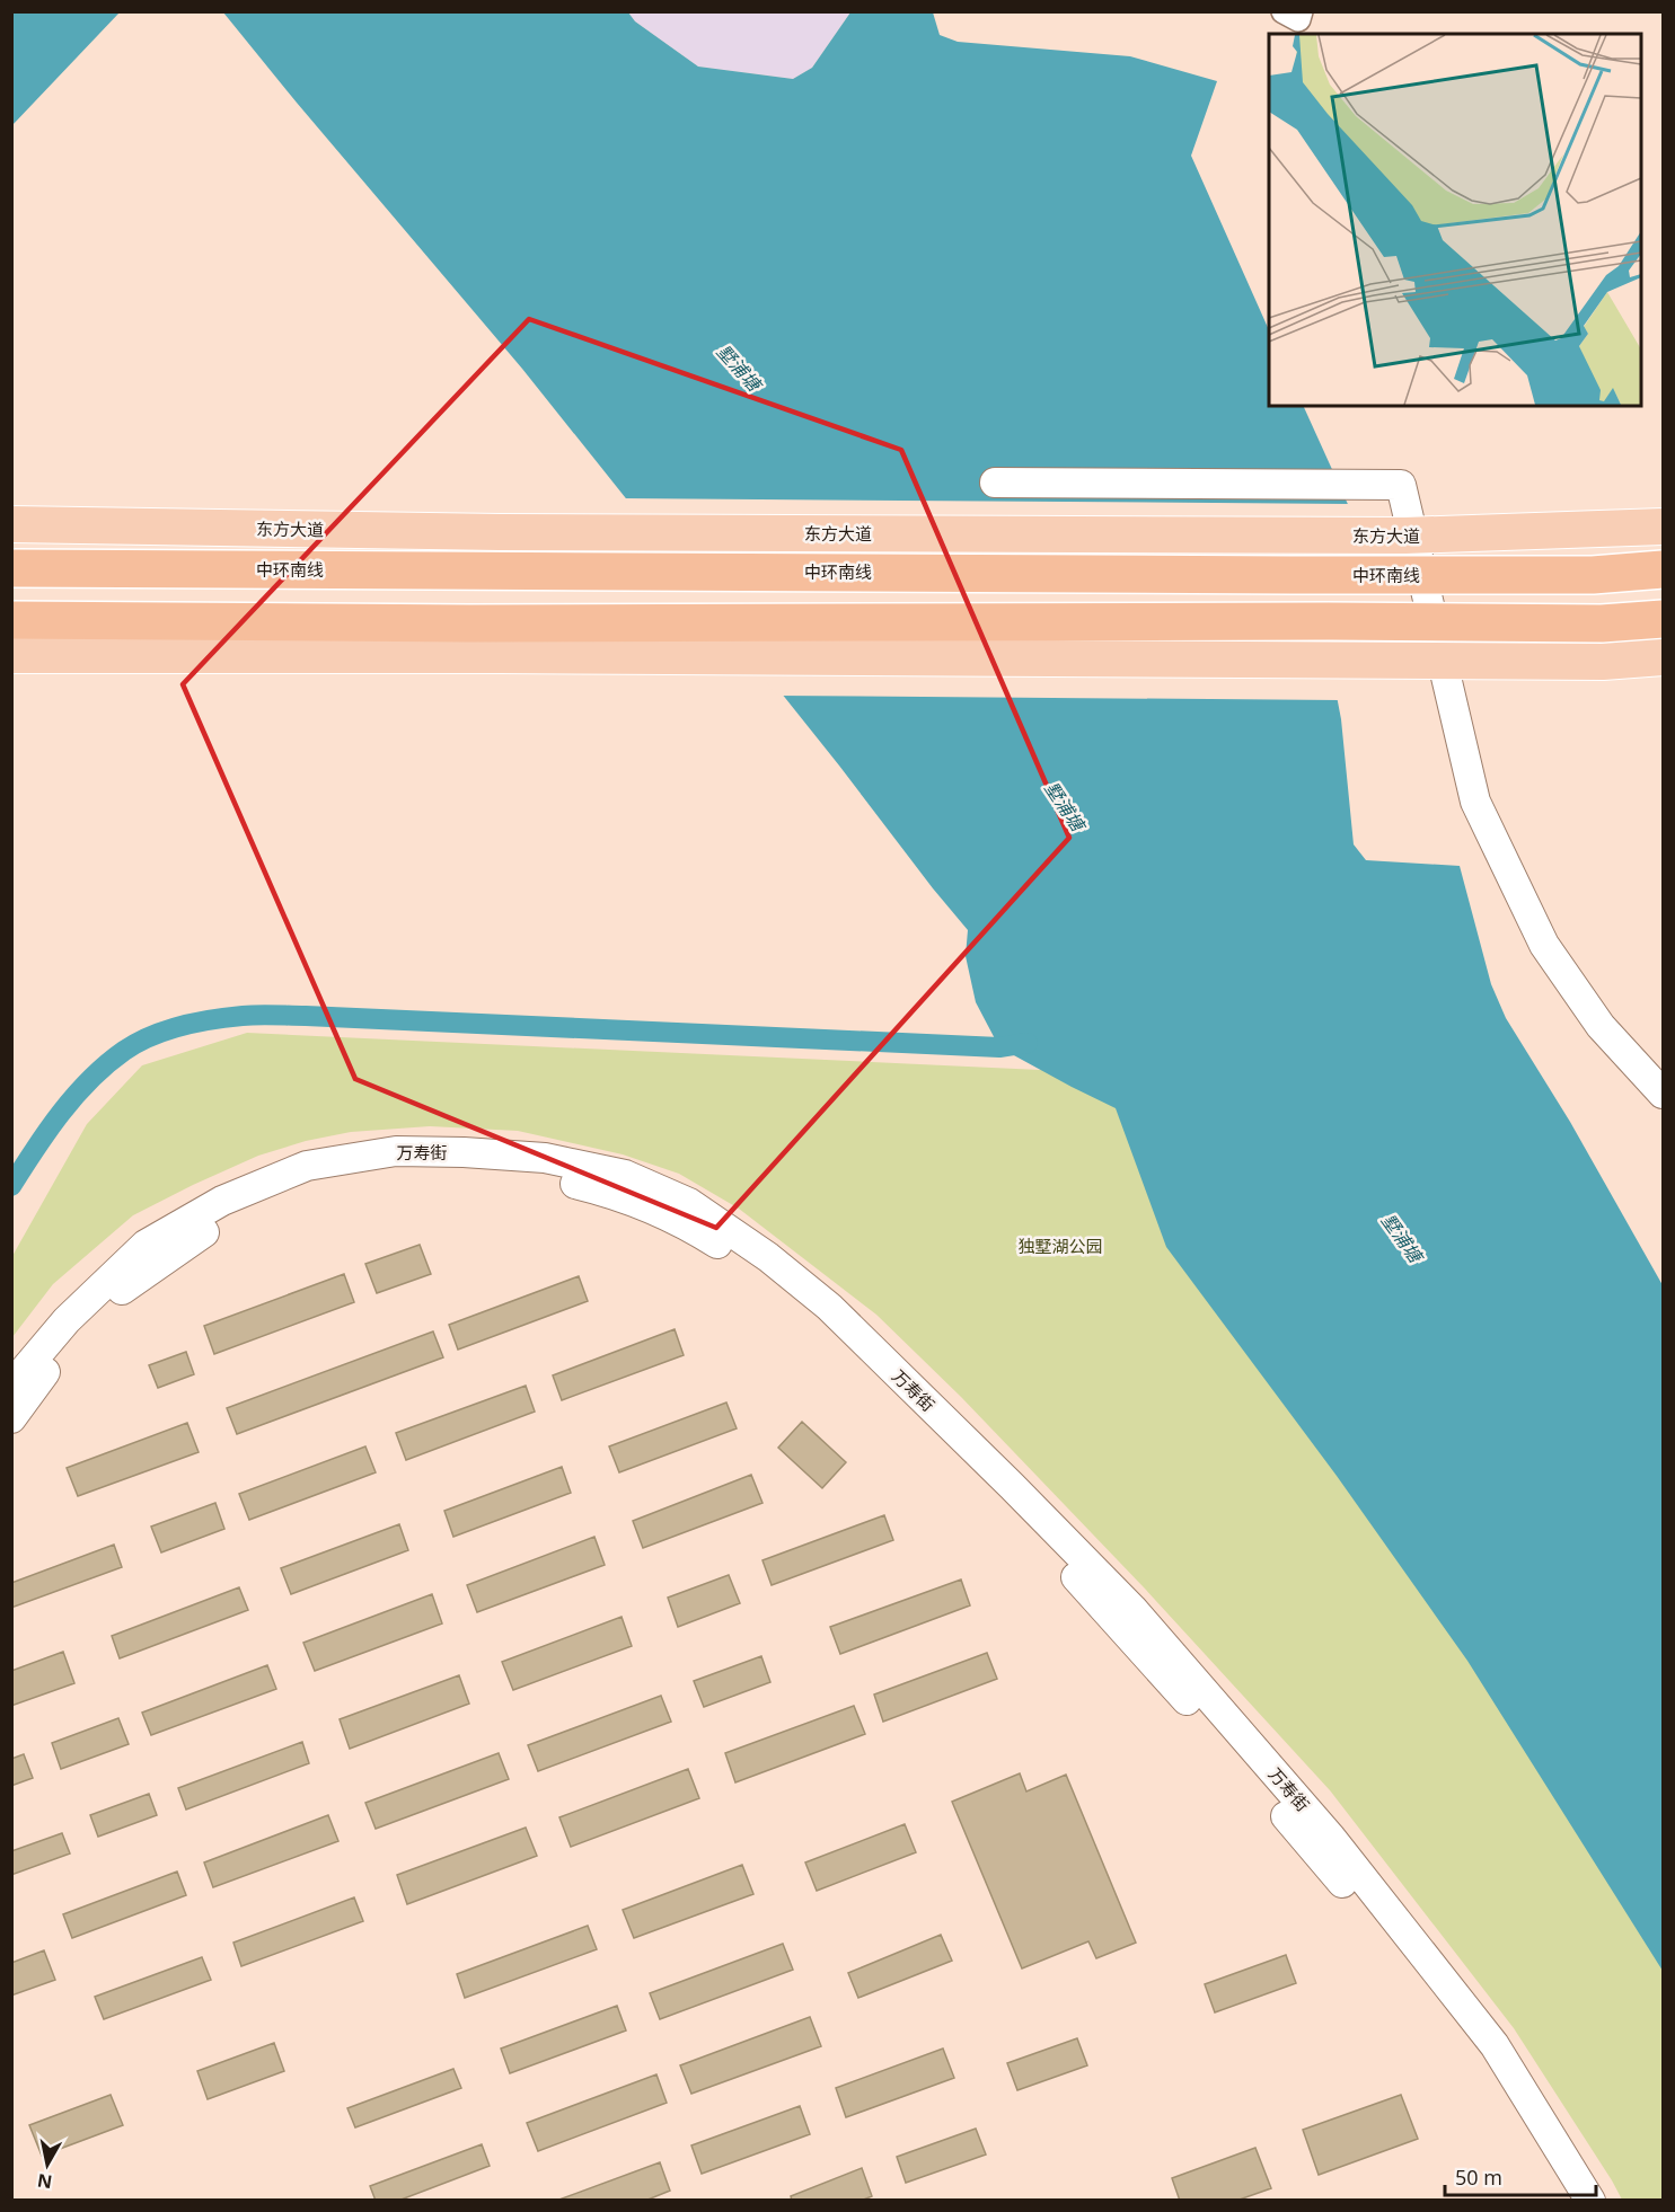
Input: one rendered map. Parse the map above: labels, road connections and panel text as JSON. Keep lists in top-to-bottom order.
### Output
{
  "streets": {
    "highway": ["中环南线"],
    "main road": ["东方大道"],
    "street": ["万寿街"]
  },
  "water": ["墅浦塘"],
  "parks": ["独墅湖公园"],
  "scale_bar": "50 m",
  "north": "bottom"
}
